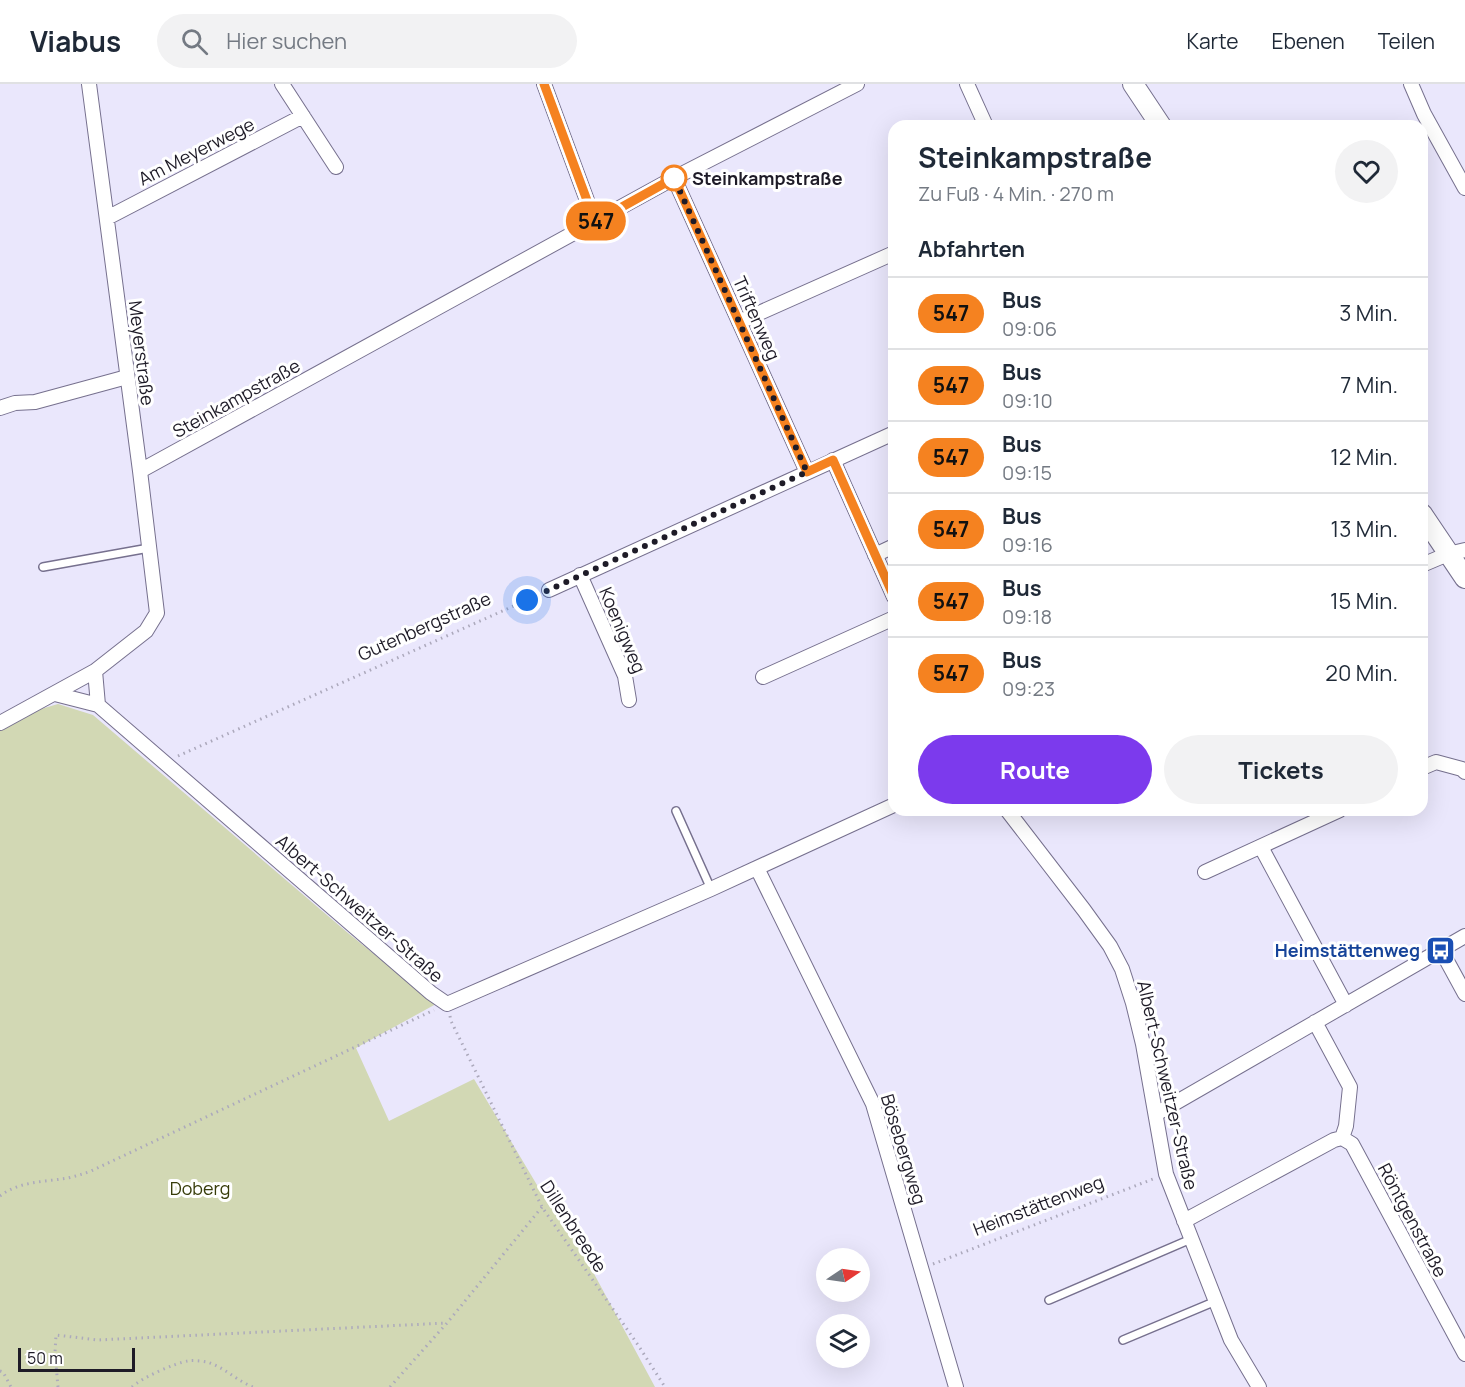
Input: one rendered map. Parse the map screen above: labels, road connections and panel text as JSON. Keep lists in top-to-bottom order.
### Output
{
  "streets": {
    "street": [
      "Am Meyerwege",
      "Triftenweg",
      "Meyerstraße",
      "Steinkampstraße",
      "Koenigweg",
      "Albert-Schweitzer-Straße",
      "Bösebergweg",
      "Röntgenstraße"
    ],
    "path": ["Gutenbergstraße", "Heimstättenweg", "Dillenbreede"]
  },
  "crossings": [
    ["Am Meyerwege", "Meyerstraße"],
    ["Triftenweg", "Steinkampstraße"],
    ["Meyerstraße", "Steinkampstraße"],
    ["Meyerstraße", "Albert-Schweitzer-Straße"],
    ["Gutenbergstraße", "Albert-Schweitzer-Straße"],
    ["Albert-Schweitzer-Straße", "Bösebergweg"],
    ["Albert-Schweitzer-Straße", "Heimstättenweg"],
    ["Albert-Schweitzer-Straße", "Dillenbreede"],
    ["Bösebergweg", "Heimstättenweg"]
  ],
  "parks": ["Doberg"],
  "places": {
    "other": ["Steinkampstraße"],
    "bus stop": ["Heimstättenweg"]
  },
  "lines": ["bus line 547"],
  "scale_bar": "50 m",
  "north": "right",
  "page": {
    "header": "Viabus",
    "search": "Hier suchen",
    "nav": ["Karte", "Ebenen", "Teilen"],
    "on_map": "547",
    "heading": [
      ["Steinkampstraße", "Zu Fuß · 4 Min. · 270 m"],
      "Abfahrten"
    ],
    "list": [
      {
        "mark": "547",
        "name": "Bus",
        "note": "09:06",
        "value": "3 Min."
      },
      {
        "mark": "547",
        "name": "Bus",
        "note": "09:10",
        "value": "7 Min."
      },
      {
        "mark": "547",
        "name": "Bus",
        "note": "09:15",
        "value": "12 Min."
      },
      {
        "mark": "547",
        "name": "Bus",
        "note": "09:16",
        "value": "13 Min."
      },
      {
        "mark": "547",
        "name": "Bus",
        "note": "09:18",
        "value": "15 Min."
      },
      {
        "mark": "547",
        "name": "Bus",
        "note": "09:23",
        "value": "20 Min."
      }
    ],
    "buttons": ["Route", "Tickets"],
    "scale": "50 m"
  }
}
